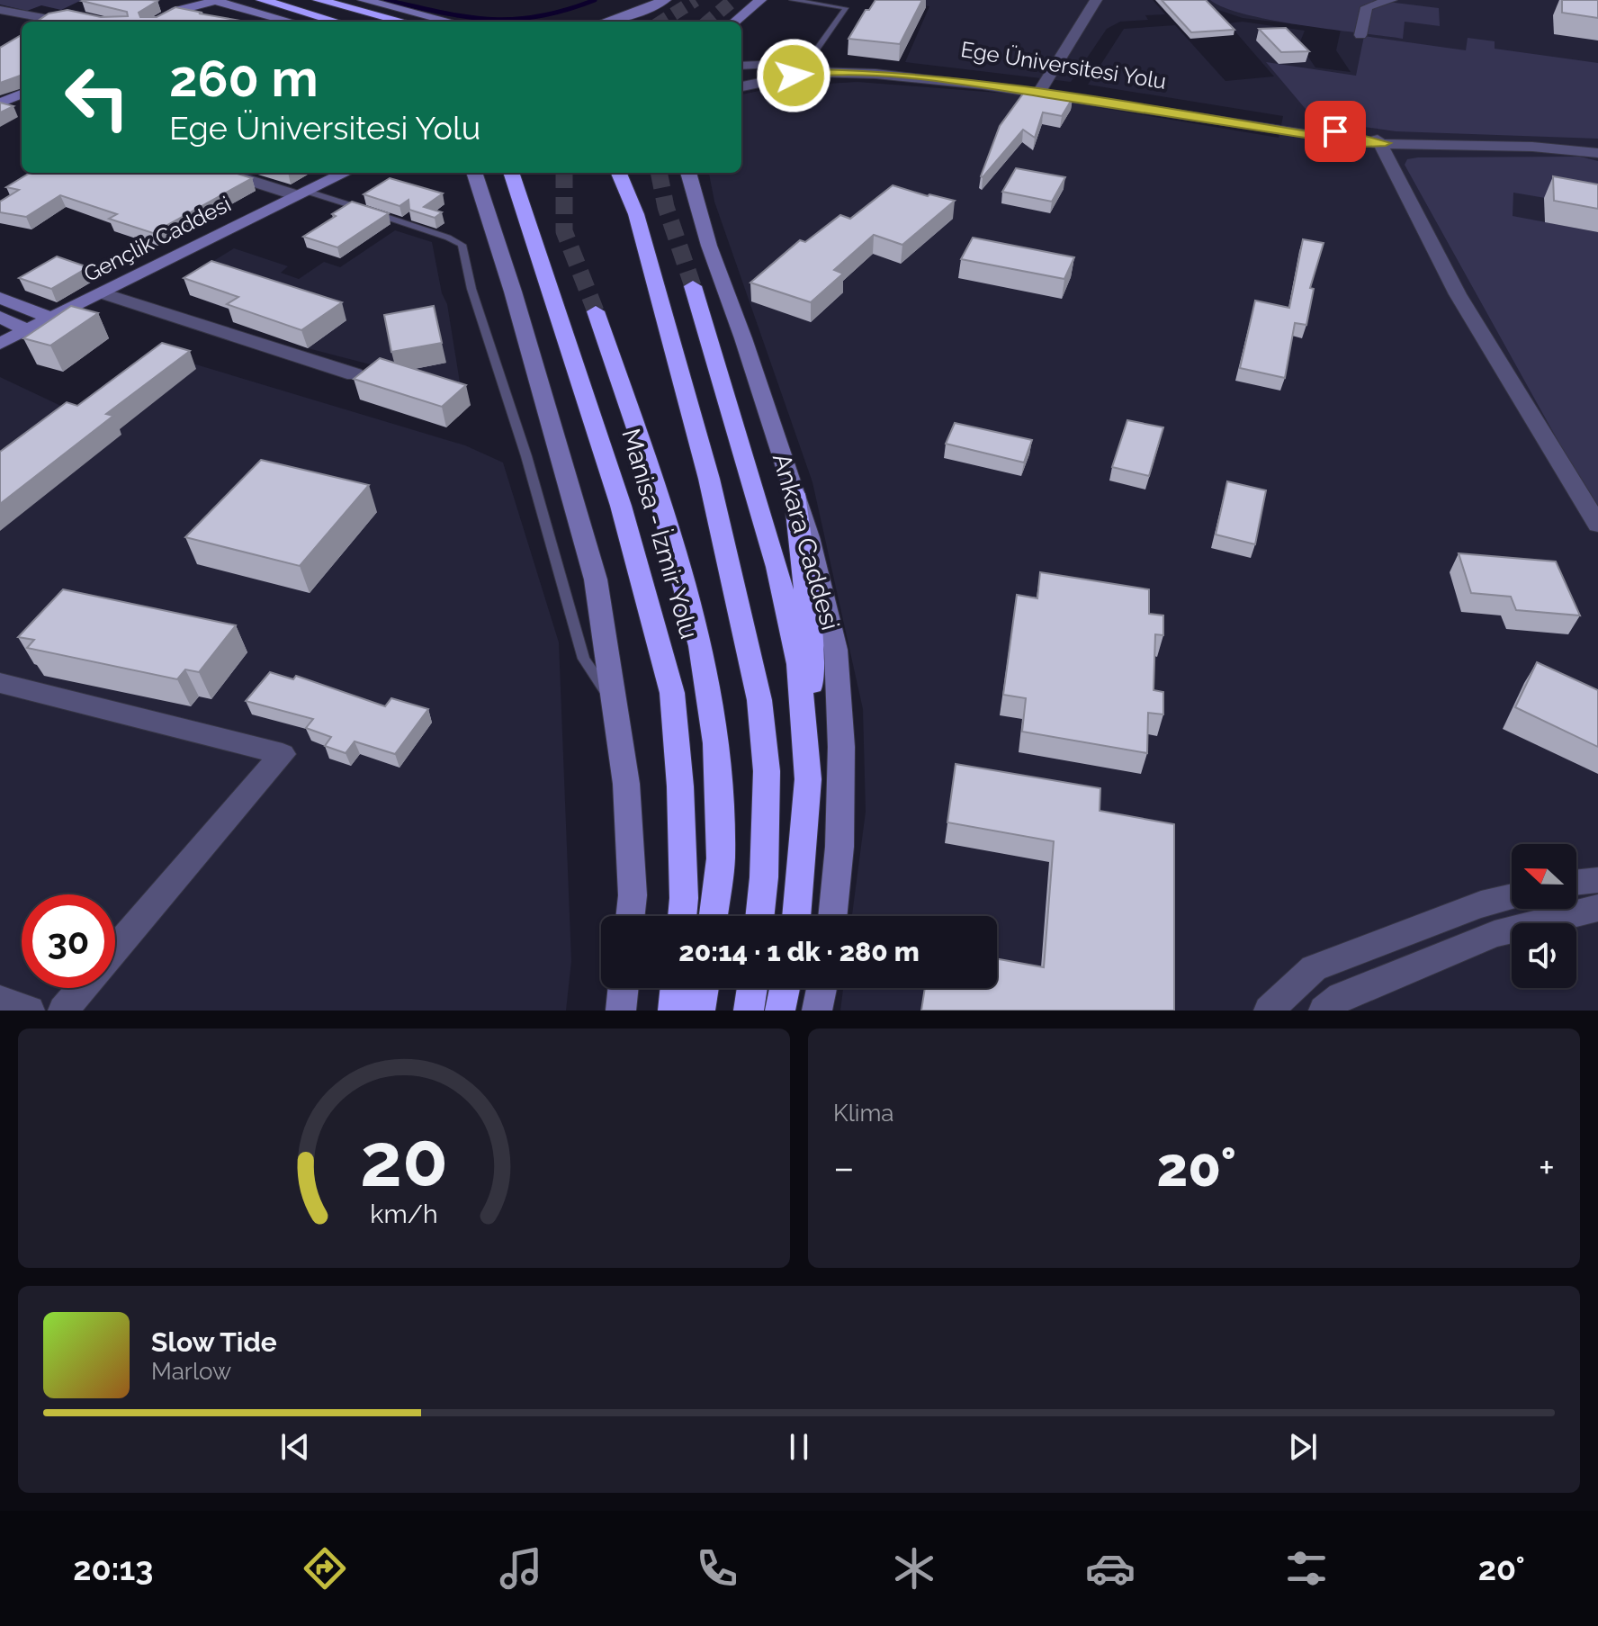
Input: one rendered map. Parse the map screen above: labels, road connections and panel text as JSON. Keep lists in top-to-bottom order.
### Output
{
  "streets": {
    "highway": ["Manisa - İzmir Yolu", "Ankara Caddesi"],
    "main road": ["Gençlik Caddesi"],
    "street": ["Ege Üniversitesi Yolu"]
  },
  "north": "left",
  "page": {
    "turn": ["260 m", "Ege Üniversitesi Yolu"],
    "limit": "30",
    "trip": "20:14 · 1 dk · 280 m",
    "tile": "Klima",
    "heat": ["−", "20°", "+"],
    "song": ["Slow Tide", "Marlow"],
    "tabs": ["20:13", "20°"],
    "gauge": ["20", "km/h"]
  }
}
